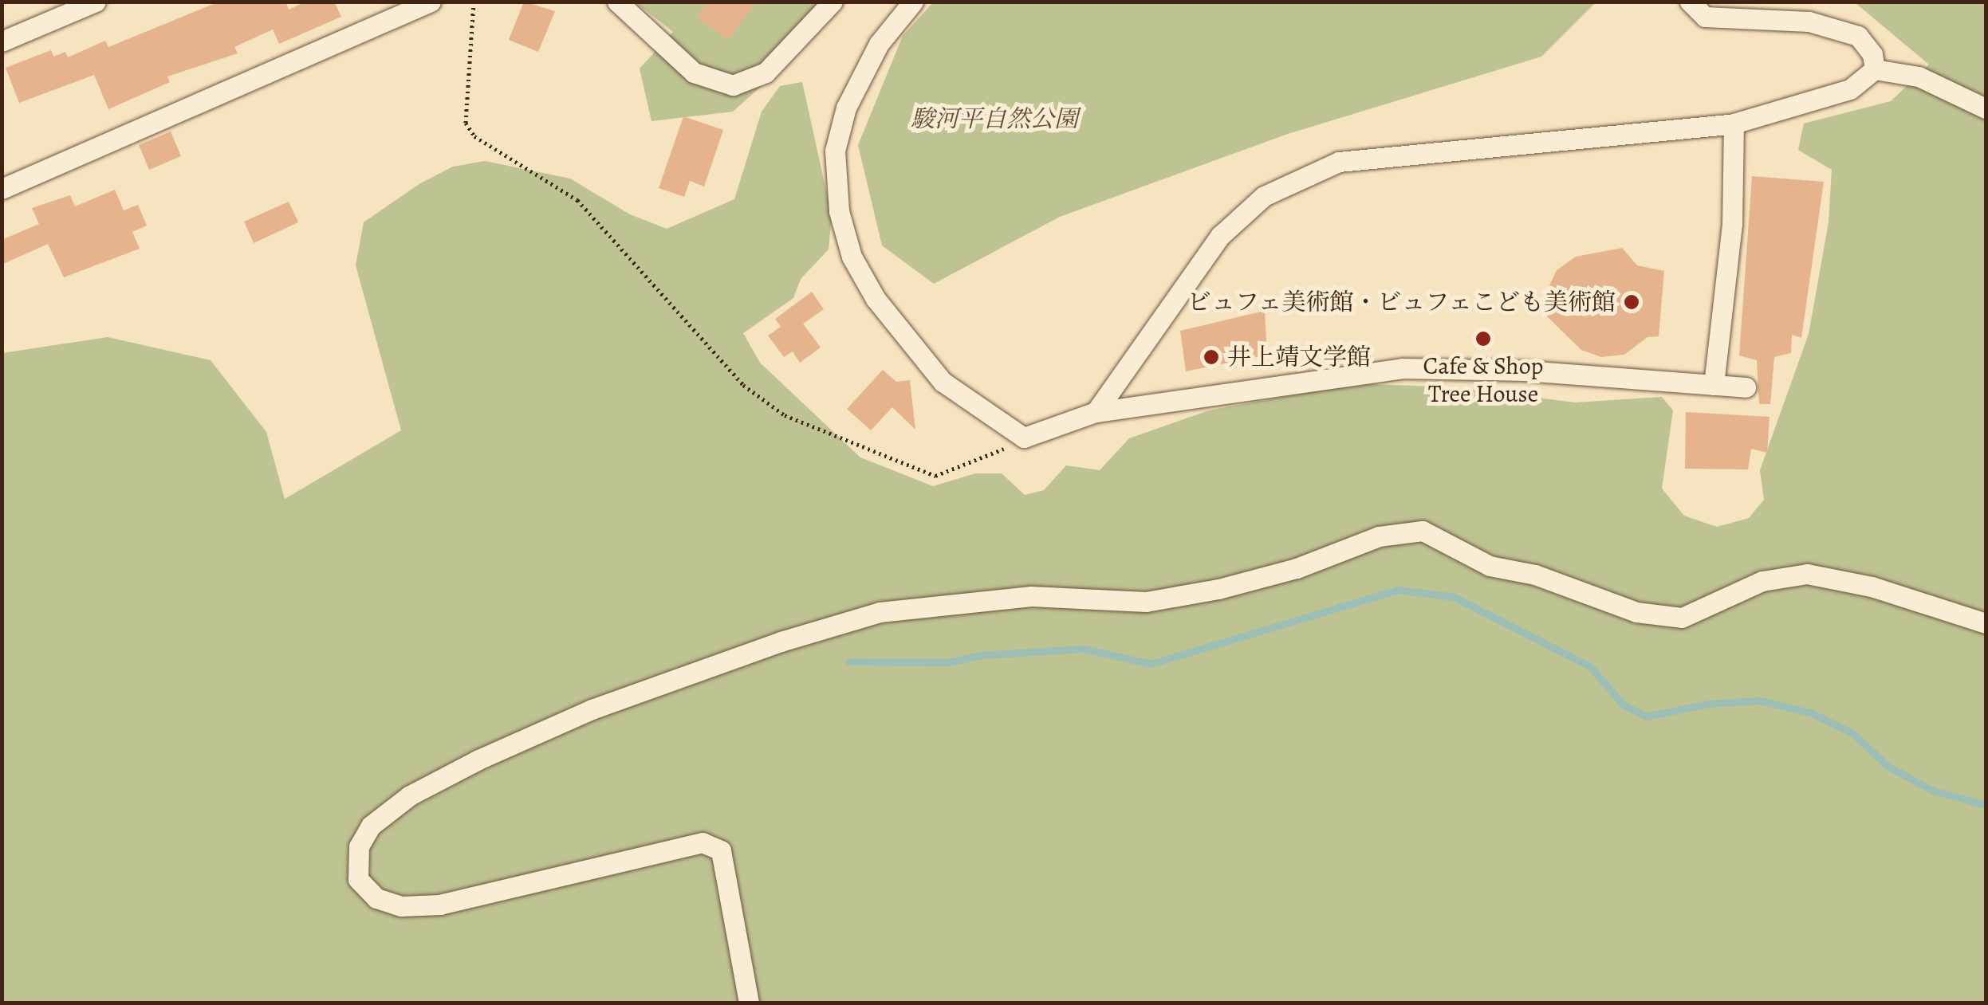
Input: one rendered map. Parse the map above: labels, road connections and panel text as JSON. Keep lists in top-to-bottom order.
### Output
{
  "parks": ["駿河平自然公園"],
  "places": ["ビュフェ美術館・ビュフェこども美術館", "Cafe & Shop Tree House", "井上靖文学館"]
}
